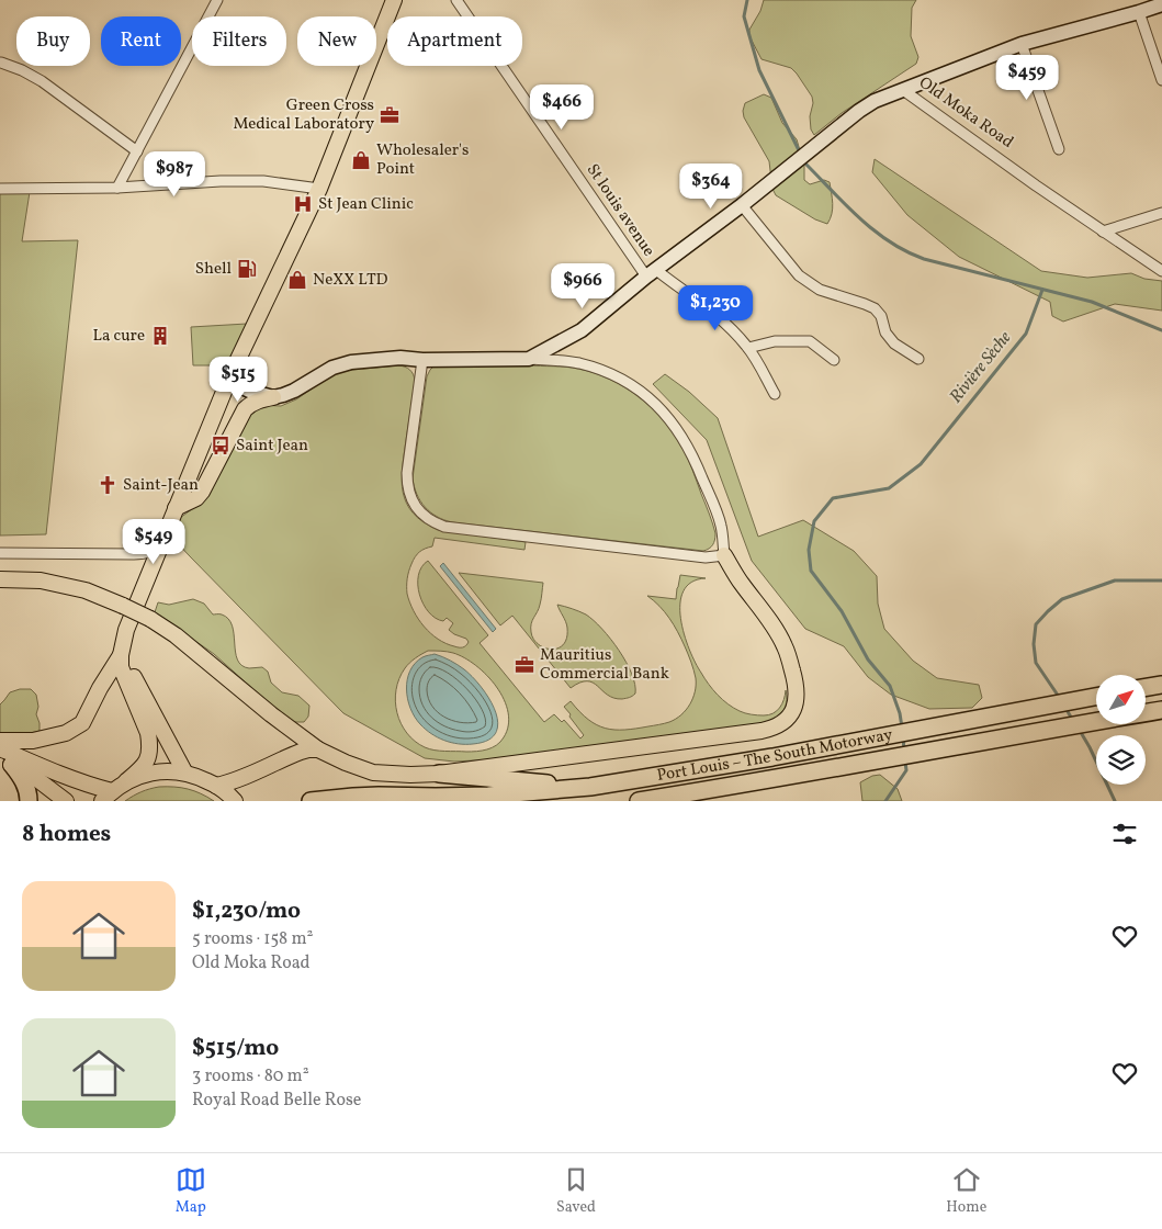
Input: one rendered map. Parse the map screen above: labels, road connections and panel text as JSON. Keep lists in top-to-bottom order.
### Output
{
  "streets": {
    "highway": ["Port Louis – The South Motorway"],
    "street": ["Old Moka Road", "St louis avenue"]
  },
  "crossings": [
    ["Old Moka Road", "St louis avenue"]
  ],
  "water": ["Rivière Sèche"],
  "places": {
    "office": ["Green Cross Medical Laboratory", "Mauritius Commercial Bank"],
    "shop": ["Wholesaler's Point", "NeXX LTD"],
    "hospital": ["St Jean Clinic"],
    "fuel station": ["Shell"],
    "building": ["La cure"],
    "bus stop": ["Saint Jean"],
    "church": ["Saint-Jean"]
  },
  "north": "top right",
  "page": {
    "chip": [
      "Buy",
      "Rent",
      "Filters",
      "New",
      "Apartment"
    ],
    "price": [
      "$459",
      "$466",
      "$987",
      "$364",
      "$966",
      "$1,230",
      "$515",
      "$549"
    ],
    "heading": "8 homes",
    "list": [
      {
        "name": "$1,230/mo",
        "note": "5 rooms · 158 m² · Old Moka Road"
      },
      {
        "name": "$515/mo",
        "note": "3 rooms · 80 m² · Royal Road Belle Rose"
      }
    ],
    "tabs": ["Map", "Saved", "Home"]
  }
}
